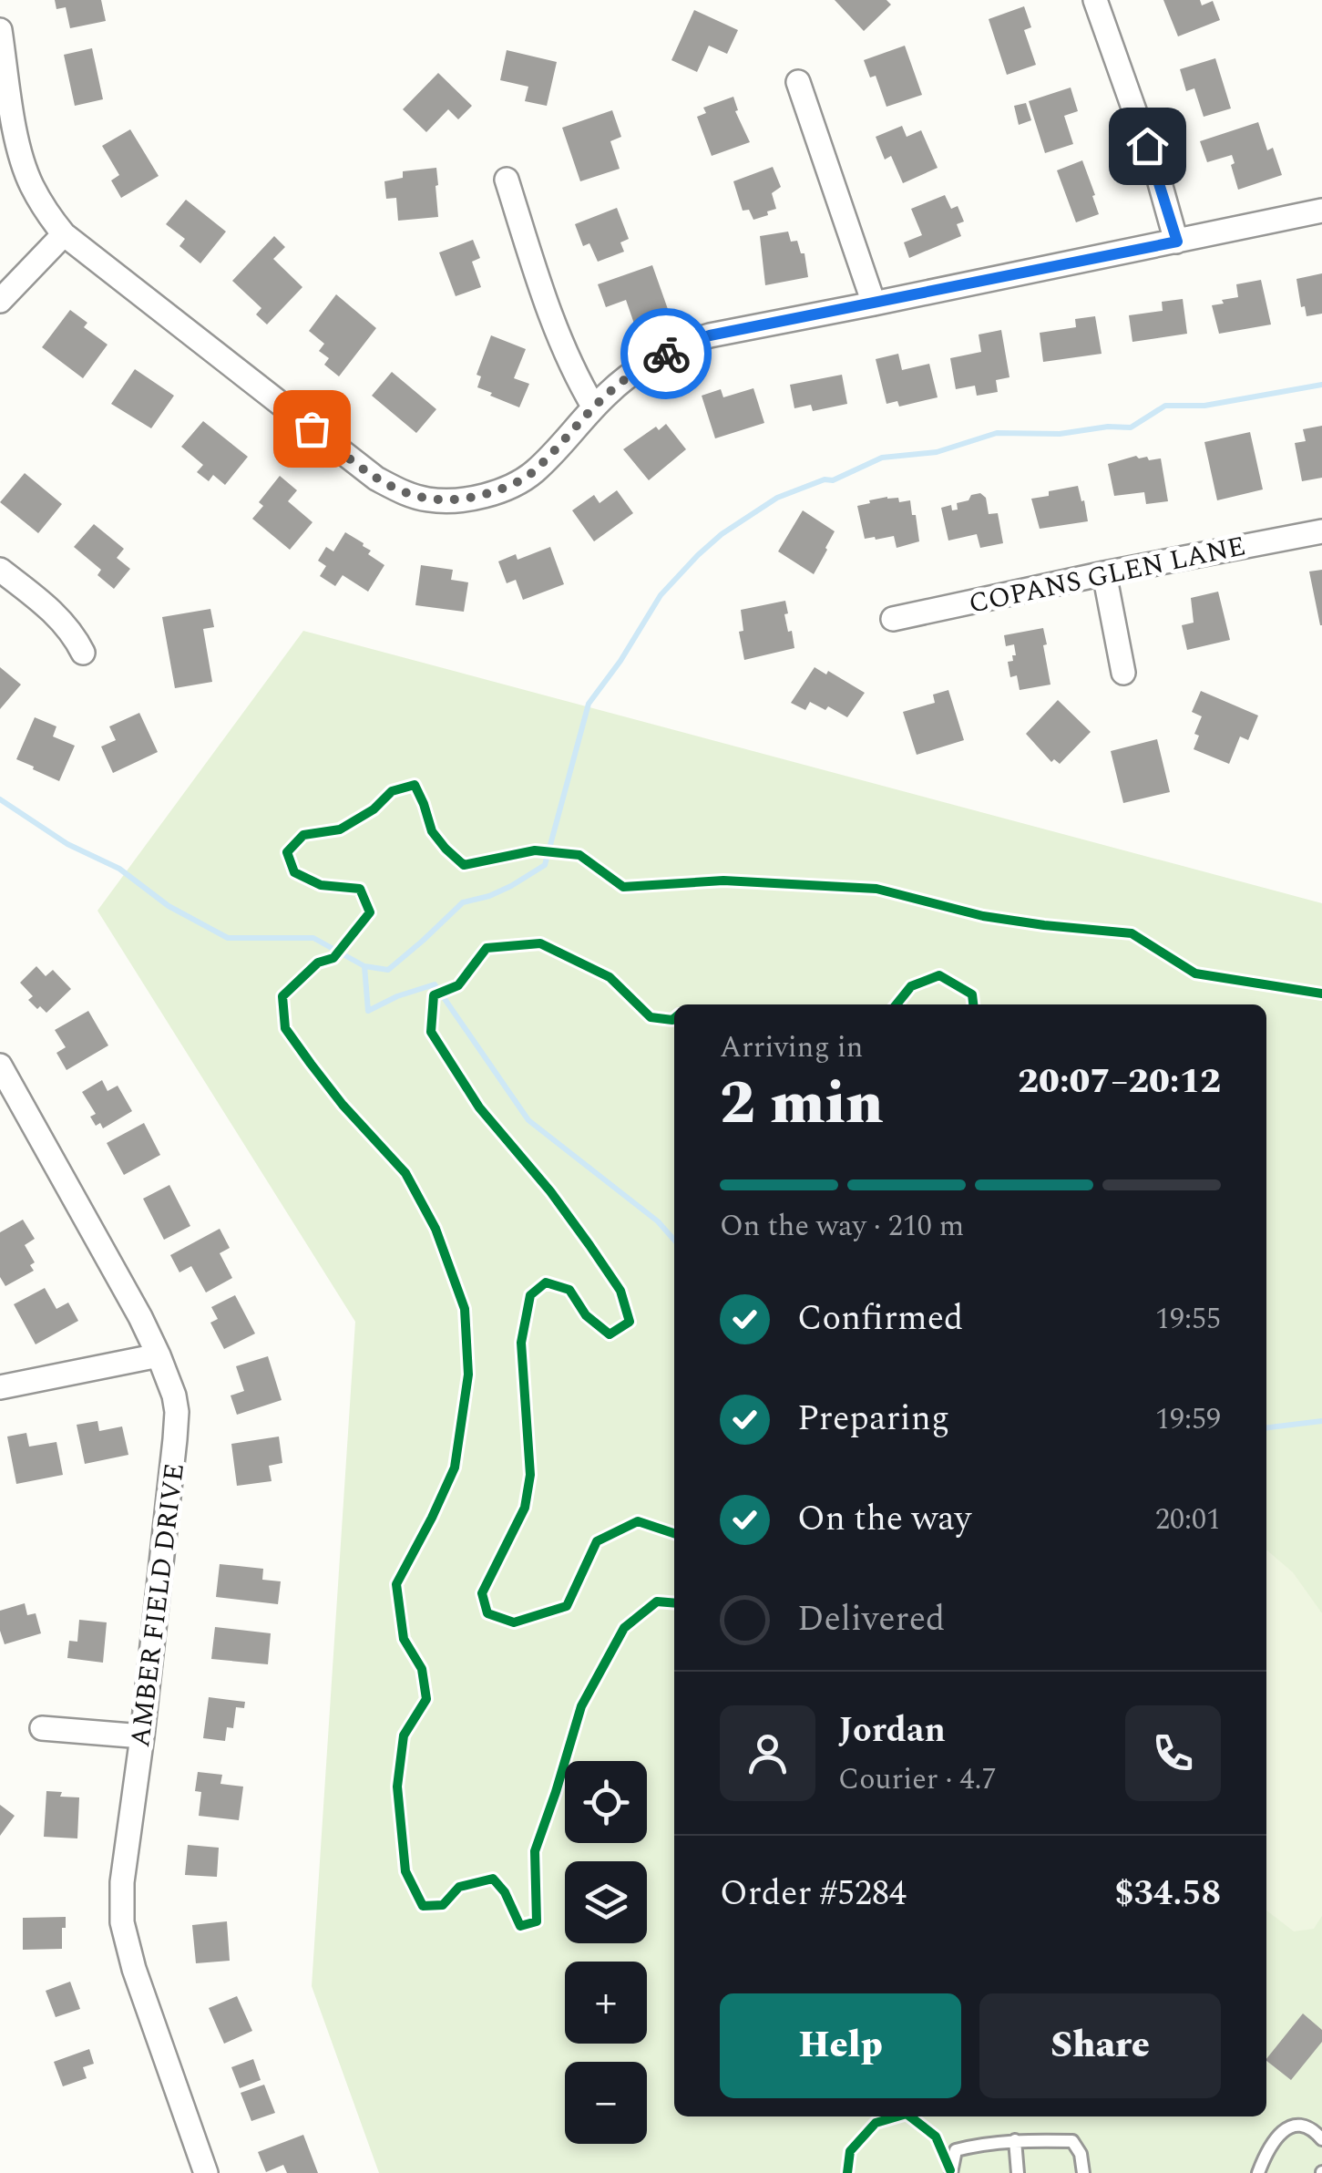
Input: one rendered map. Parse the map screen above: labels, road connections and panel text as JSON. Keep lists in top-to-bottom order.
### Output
{
  "streets": {
    "street": ["COPANS GLEN LANE", "AMBER FIELD DRIVE"]
  },
  "page": {
    "heading": ["2 min", "Arriving in", "20:07–20:12"],
    "panel": [
      "Jordan",
      "Courier · 4.7",
      "Order #5284",
      "$34.58"
    ],
    "bar": "On the way · 210 m",
    "list": [
      ["Confirmed", "19:55"],
      ["Preparing", "19:59"],
      ["On the way", "20:01"],
      "Delivered"
    ],
    "map_buttons": ["+", "−"],
    "buttons": ["Help", "Share"]
  }
}
